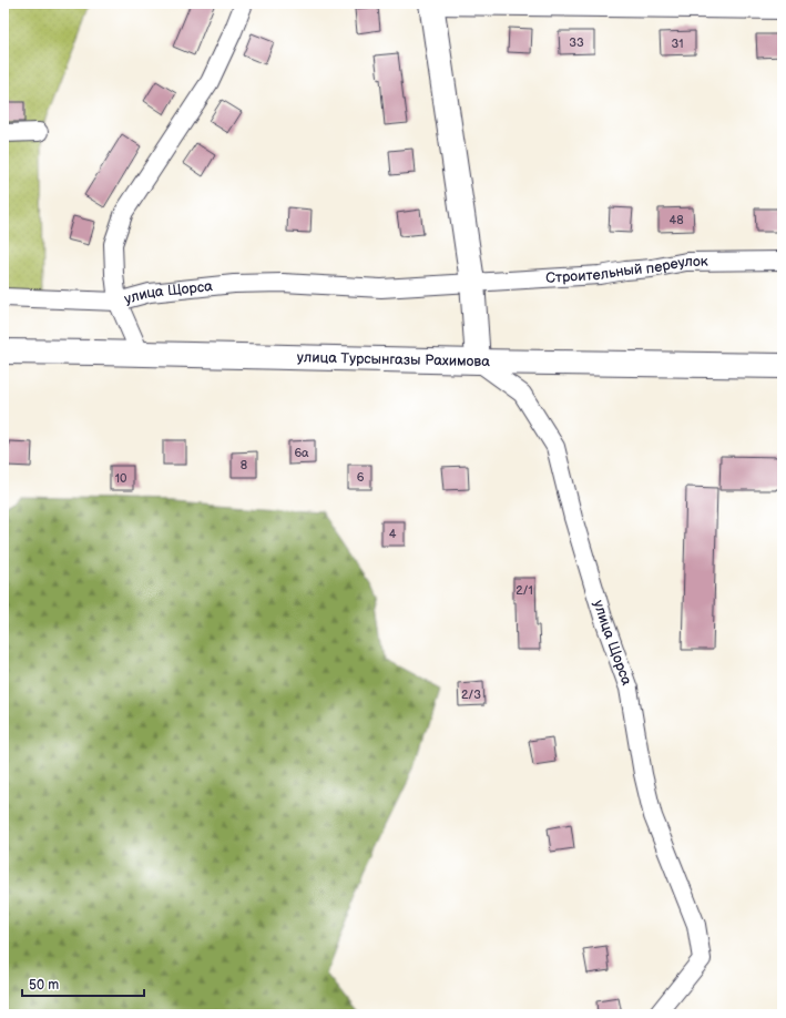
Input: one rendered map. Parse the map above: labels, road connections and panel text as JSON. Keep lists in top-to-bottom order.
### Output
{
  "streets": {
    "street": ["Строительный переулок", "улица Щорса", "улица Турсынгазы Рахимова"]
  },
  "crossings": [
    ["Строительный переулок", "улица Щорса"],
    ["улица Щорса", "улица Турсынгазы Рахимова"]
  ],
  "house_numbers": [
    "33",
    "31",
    "48",
    "6а",
    "8",
    "6",
    "10",
    "4",
    "2/1",
    "2/3"
  ],
  "scale_bar": "50 m"
}
